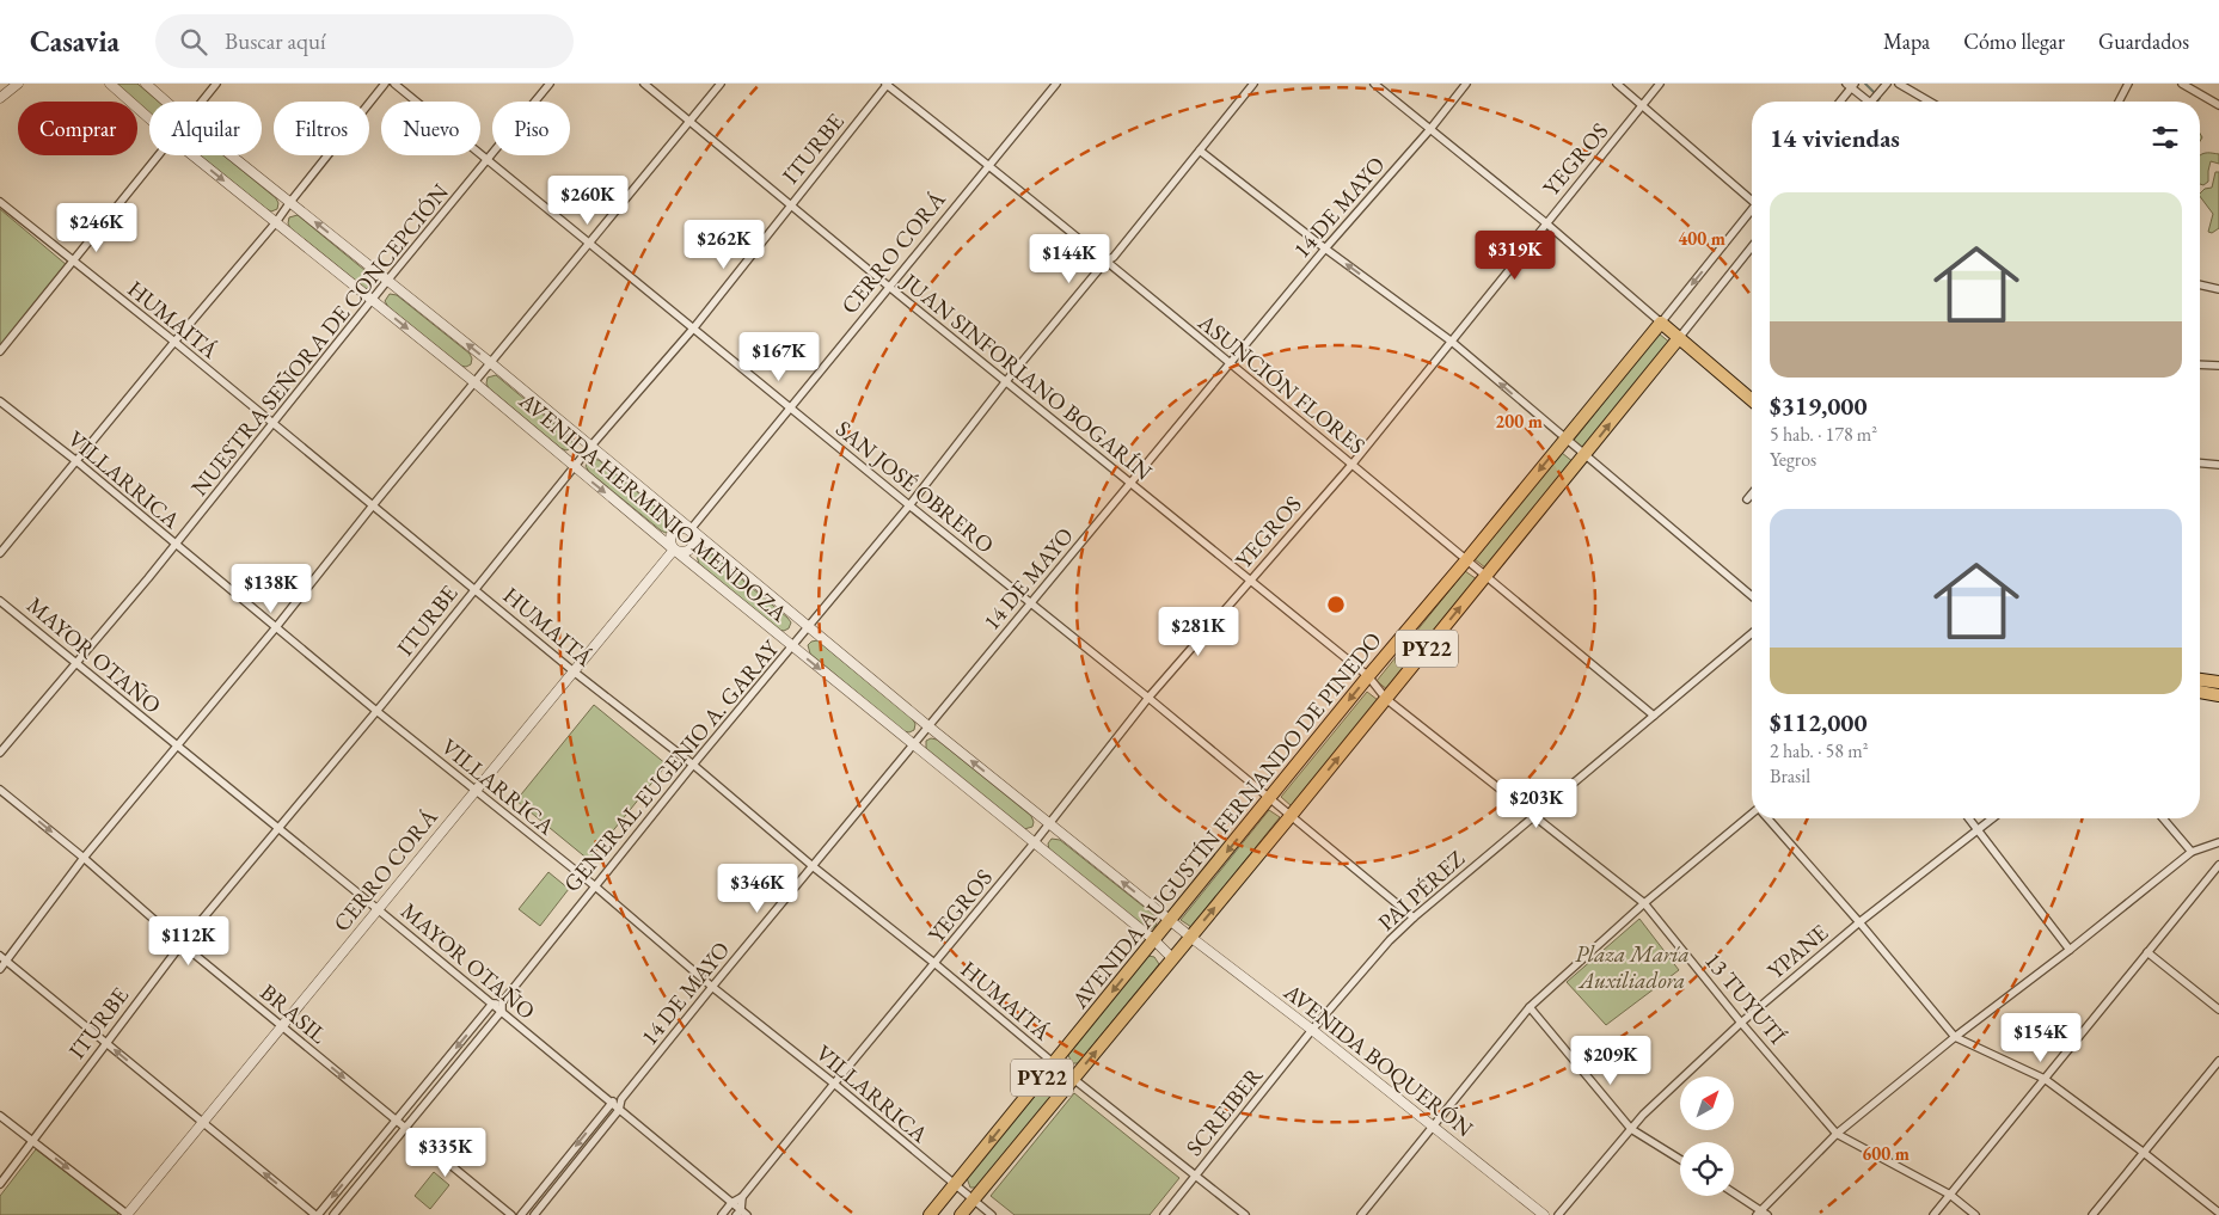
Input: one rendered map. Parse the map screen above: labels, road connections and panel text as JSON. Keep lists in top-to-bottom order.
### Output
{
  "streets": {
    "highway": ["PY22", "AVENIDA AUGUSTÍN FERNANDO DE PINEDO"],
    "street": [
      "ITURBE",
      "YEGROS",
      "14 DE MAYO",
      "CERRO CORÁ",
      "HUMAITÁ",
      "NUESTRA SEÑORA DE CONCEPCIÓN",
      "JUAN SINFORIANO BOGARÍN",
      "ASUNCIÓN FLORES",
      "VILLARRICA",
      "SAN JOSÉ OBRERO",
      "AVENIDA HERMINIO MENDOZA",
      "MAYOR OTAÑO",
      "GENERAL EUGENIO A. GARAY",
      "PAI PÉREZ",
      "YPANE",
      "13 TUYUTÍ",
      "BRASIL",
      "AVENIDA BOQUERÓN",
      "SCREIBER"
    ]
  },
  "crossings": [
    ["ITURBE", "HUMAITÁ"],
    ["ITURBE", "JUAN SINFORIANO BOGARÍN"],
    ["ITURBE", "ASUNCIÓN FLORES"],
    ["ITURBE", "VILLARRICA"],
    ["ITURBE", "SAN JOSÉ OBRERO"],
    ["ITURBE", "AVENIDA HERMINIO MENDOZA"],
    ["ITURBE", "MAYOR OTAÑO"],
    ["ITURBE", "BRASIL"],
    ["YEGROS", "HUMAITÁ"],
    ["YEGROS", "JUAN SINFORIANO BOGARÍN"],
    ["YEGROS", "ASUNCIÓN FLORES"],
    ["YEGROS", "VILLARRICA"],
    ["YEGROS", "SAN JOSÉ OBRERO"],
    ["YEGROS", "AVENIDA HERMINIO MENDOZA"],
    ["YEGROS", "MAYOR OTAÑO"],
    ["14 DE MAYO", "HUMAITÁ"],
    ["14 DE MAYO", "JUAN SINFORIANO BOGARÍN"],
    ["14 DE MAYO", "ASUNCIÓN FLORES"],
    ["14 DE MAYO", "VILLARRICA"],
    ["14 DE MAYO", "SAN JOSÉ OBRERO"],
    ["14 DE MAYO", "AVENIDA HERMINIO MENDOZA"],
    ["14 DE MAYO", "MAYOR OTAÑO"],
    ["CERRO CORÁ", "HUMAITÁ"],
    ["CERRO CORÁ", "JUAN SINFORIANO BOGARÍN"],
    ["CERRO CORÁ", "ASUNCIÓN FLORES"],
    ["CERRO CORÁ", "VILLARRICA"],
    ["CERRO CORÁ", "SAN JOSÉ OBRERO"],
    ["CERRO CORÁ", "AVENIDA HERMINIO MENDOZA"],
    ["CERRO CORÁ", "MAYOR OTAÑO"],
    ["CERRO CORÁ", "BRASIL"],
    ["HUMAITÁ", "NUESTRA SEÑORA DE CONCEPCIÓN"],
    ["HUMAITÁ", "GENERAL EUGENIO A. GARAY"],
    ["HUMAITÁ", "AVENIDA AUGUSTÍN FERNANDO DE PINEDO"],
    ["HUMAITÁ", "SCREIBER"],
    ["NUESTRA SEÑORA DE CONCEPCIÓN", "VILLARRICA"],
    ["NUESTRA SEÑORA DE CONCEPCIÓN", "SAN JOSÉ OBRERO"],
    ["NUESTRA SEÑORA DE CONCEPCIÓN", "AVENIDA HERMINIO MENDOZA"],
    ["NUESTRA SEÑORA DE CONCEPCIÓN", "MAYOR OTAÑO"],
    ["JUAN SINFORIANO BOGARÍN", "GENERAL EUGENIO A. GARAY"],
    ["JUAN SINFORIANO BOGARÍN", "AVENIDA AUGUSTÍN FERNANDO DE PINEDO"],
    ["JUAN SINFORIANO BOGARÍN", "13 TUYUTÍ"],
    ["ASUNCIÓN FLORES", "GENERAL EUGENIO A. GARAY"],
    ["ASUNCIÓN FLORES", "AVENIDA AUGUSTÍN FERNANDO DE PINEDO"],
    ["ASUNCIÓN FLORES", "PAI PÉREZ"],
    ["VILLARRICA", "GENERAL EUGENIO A. GARAY"],
    ["VILLARRICA", "AVENIDA AUGUSTÍN FERNANDO DE PINEDO"],
    ["SAN JOSÉ OBRERO", "GENERAL EUGENIO A. GARAY"],
    ["SAN JOSÉ OBRERO", "AVENIDA AUGUSTÍN FERNANDO DE PINEDO"],
    ["SAN JOSÉ OBRERO", "PAI PÉREZ"],
    ["AVENIDA HERMINIO MENDOZA", "GENERAL EUGENIO A. GARAY"],
    ["AVENIDA HERMINIO MENDOZA", "AVENIDA AUGUSTÍN FERNANDO DE PINEDO"],
    ["AVENIDA HERMINIO MENDOZA", "AVENIDA BOQUERÓN"],
    ["AVENIDA AUGUSTÍN FERNANDO DE PINEDO", "13 TUYUTÍ"],
    ["AVENIDA AUGUSTÍN FERNANDO DE PINEDO", "AVENIDA BOQUERÓN"],
    ["PAI PÉREZ", "13 TUYUTÍ"],
    ["PAI PÉREZ", "AVENIDA BOQUERÓN"],
    ["PAI PÉREZ", "SCREIBER"],
    ["YPANE", "13 TUYUTÍ"],
    ["AVENIDA BOQUERÓN", "SCREIBER"]
  ],
  "one_way": ["BRASIL"],
  "parks": ["Plaza María Auxiliadora"],
  "north": "top right",
  "page": {
    "header": "Casavia",
    "search": "Buscar aquí",
    "nav": ["Mapa", "Cómo llegar", "Guardados"],
    "chip": [
      "Comprar",
      "Alquilar",
      "Filtros",
      "Nuevo",
      "Piso"
    ],
    "heading": "14 viviendas",
    "list": [
      {
        "name": "$319,000",
        "note": "5 hab. · 178 m² · Yegros"
      },
      {
        "name": "$112,000",
        "note": "2 hab. · 58 m² · Brasil"
      }
    ],
    "price": [
      "$260K",
      "$246K",
      "$262K",
      "$319K",
      "$144K",
      "$167K",
      "$138K",
      "$281K",
      "$203K",
      "$346K",
      "$112K",
      "$154K",
      "$209K",
      "$335K"
    ]
  },
  "rings": ["400 m", "200 m", "600 m"]
}
